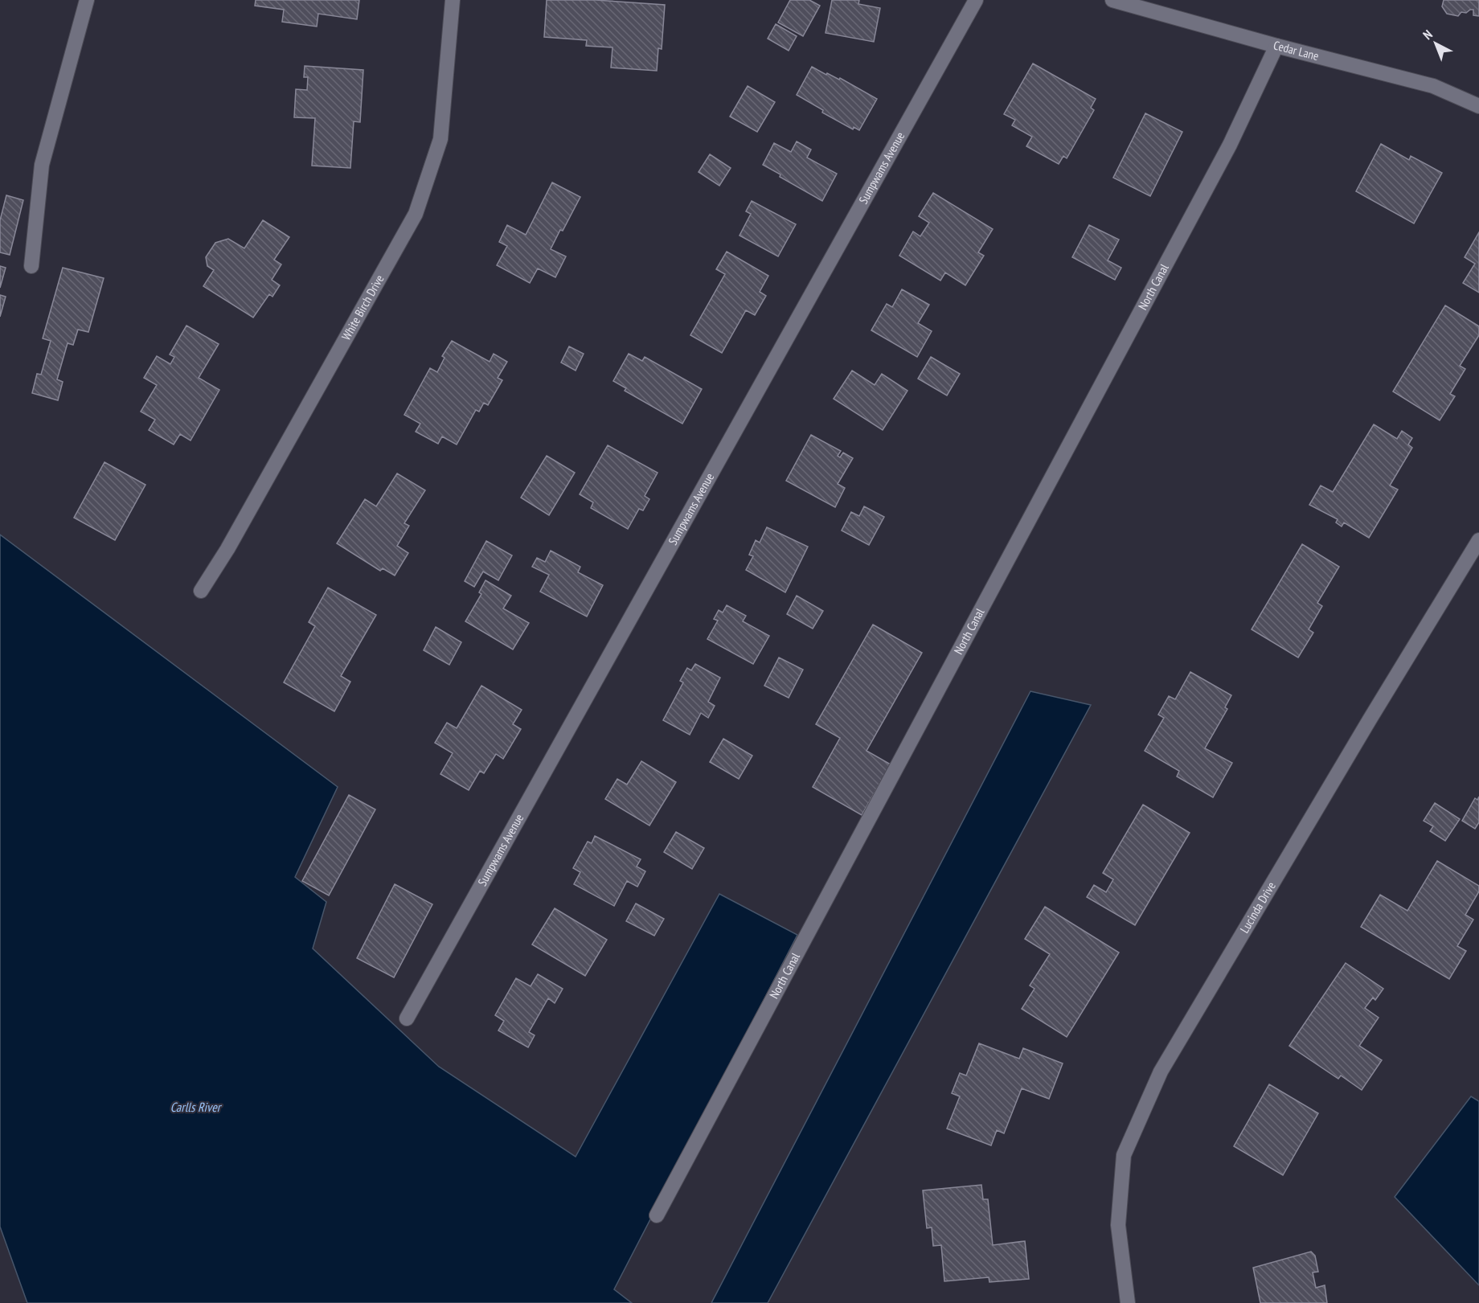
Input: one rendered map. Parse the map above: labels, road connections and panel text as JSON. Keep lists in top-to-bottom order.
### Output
{
  "streets": {
    "street": [
      "Cedar Lane",
      "Sumpwams Avenue",
      "North Canal",
      "White Birch Drive",
      "Lucinda Drive"
    ]
  },
  "crossings": [
    ["Cedar Lane", "North Canal"]
  ],
  "water": ["Carlls River"],
  "north": "top left"
}
